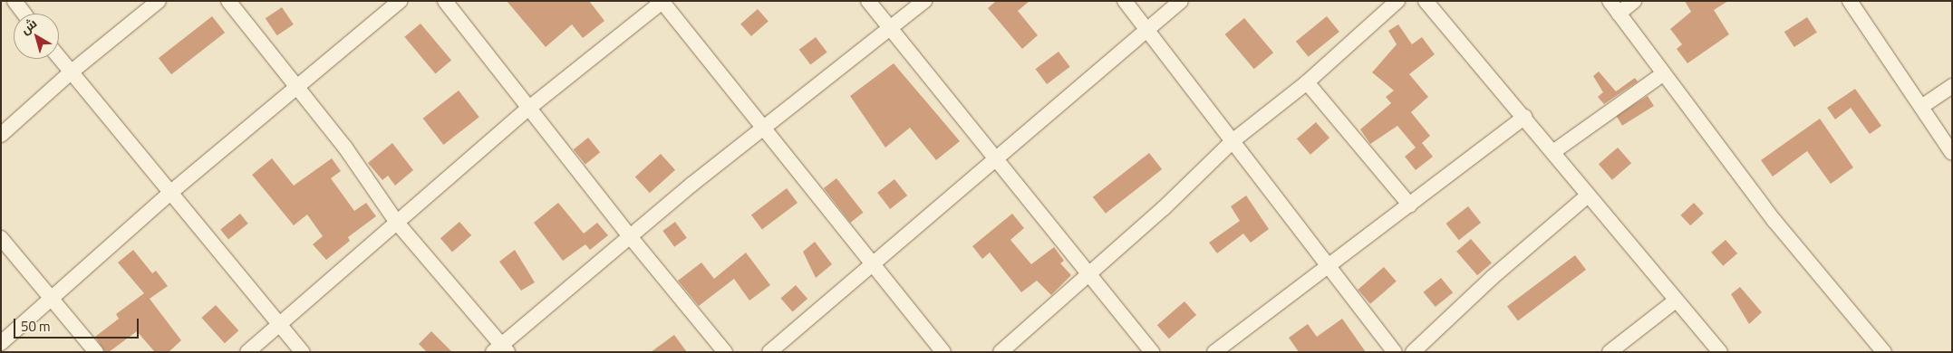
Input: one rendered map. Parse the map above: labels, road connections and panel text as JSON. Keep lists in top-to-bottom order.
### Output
{
  "scale_bar": "50 m",
  "north": "top left"
}
